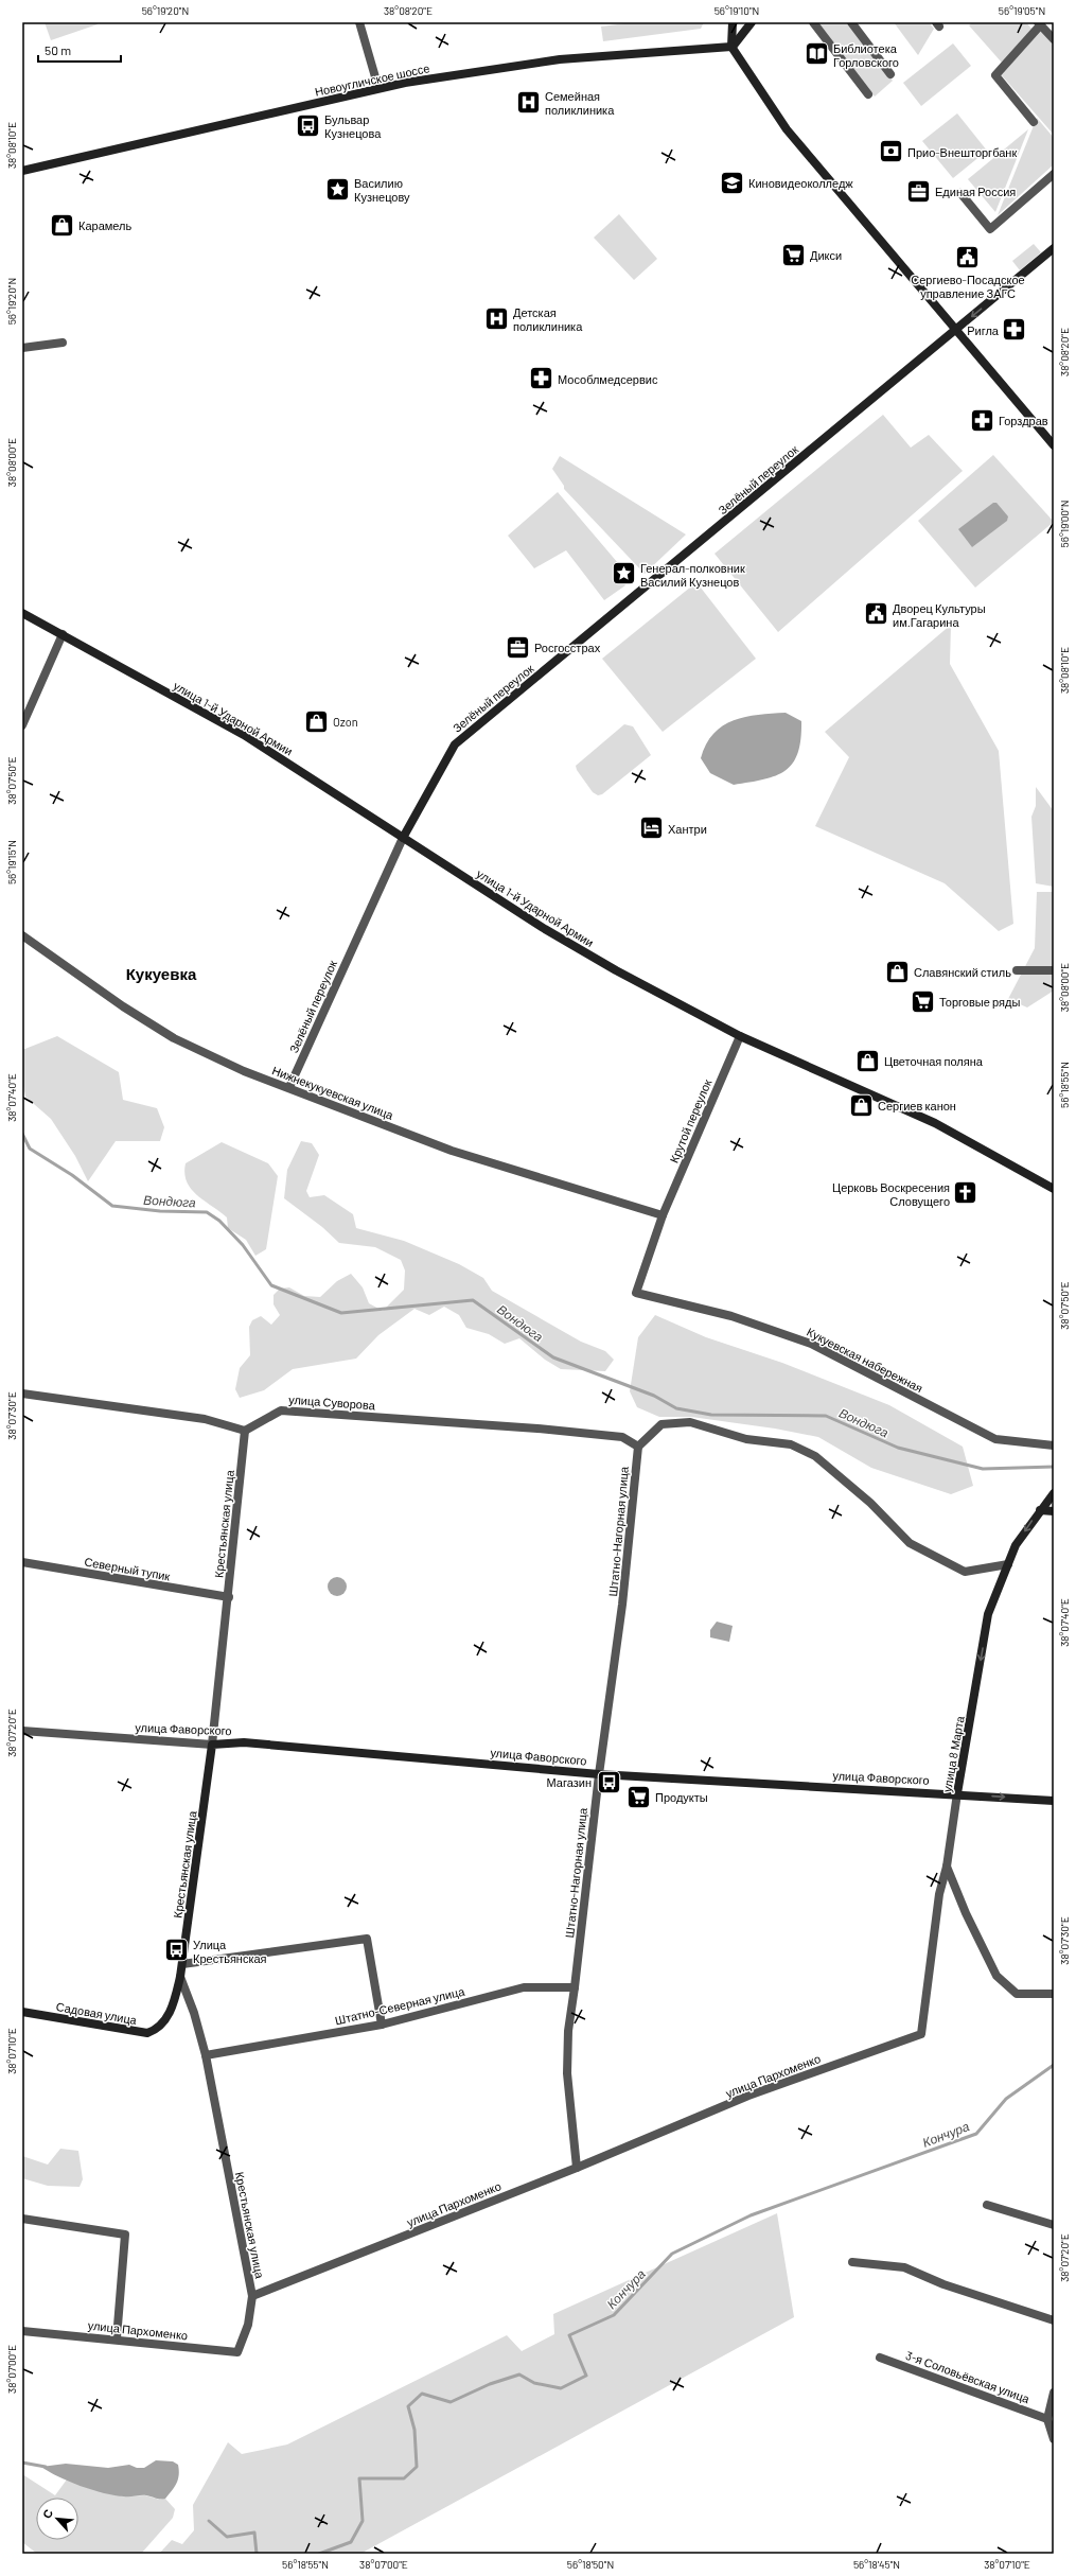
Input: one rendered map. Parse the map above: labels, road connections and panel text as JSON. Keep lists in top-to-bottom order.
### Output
{
  "streets": {
    "main road": [
      "Новоугличское шоссе",
      "Зелёный переулок",
      "улица 1-й Ударной Армии",
      "Крестьянская улица",
      "улица Фаворского",
      "улица 8 Марта",
      "Садовая улица"
    ],
    "street": [
      "Нижнекукуевская улица",
      "Крутой переулок",
      "Кукуевская набережная",
      "улица Суворова",
      "Штатно-Нагорная улица",
      "Северный тупик",
      "Штатно-Северная улица",
      "улица Пархоменко",
      "3-я Соловьёвская улица"
    ]
  },
  "crossings": [
    ["Зелёный переулок", "улица 1-й Ударной Армии"],
    ["Зелёный переулок", "Нижнекукуевская улица"],
    ["улица 1-й Ударной Армии", "Крутой переулок"],
    ["Нижнекукуевская улица", "Крутой переулок"],
    ["Крутой переулок", "Кукуевская набережная"],
    ["улица Суворова", "Крестьянская улица"],
    ["улица Суворова", "Штатно-Нагорная улица"],
    ["Крестьянская улица", "Северный тупик"],
    ["Крестьянская улица", "улица Фаворского"],
    ["Крестьянская улица", "Штатно-Северная улица"],
    ["Крестьянская улица", "Садовая улица"],
    ["Крестьянская улица", "улица Пархоменко"],
    ["Штатно-Нагорная улица", "улица Фаворского"],
    ["Штатно-Нагорная улица", "Штатно-Северная улица"],
    ["Штатно-Нагорная улица", "улица Пархоменко"],
    ["улица Фаворского", "улица 8 Марта"],
    ["улица 8 Марта", "улица Пархоменко"]
  ],
  "one_way": ["улица 8 Марта"],
  "districts": ["Кукуевка"],
  "water": ["Вондюга", "Кончура"],
  "places": {
    "library": ["Библиотека Горловского"],
    "hospital": ["Семейная поликлиника", "Детская поликлиника"],
    "bus stop": ["Бульвар Кузнецова", "Магазин", "Улица Крестьянская"],
    "bank": ["Прио-Внешторгбанк"],
    "school or university": ["Киновидеоколледж"],
    "place": ["Василию Кузнецову", "Генерал-полковник Василий Кузнецов"],
    "office": ["Единая Россия", "Росгосстрах"],
    "shop": [
      "Карамель",
      "Ozon",
      "Славянский стиль",
      "Цветочная поляна",
      "Сергиев канон"
    ],
    "supermarket": ["Дикси", "Торговые ряды", "Продукты"],
    "public building": ["Сергиево-Посадское управление ЗАГС", "Дворец Культуры им.Гагарина"],
    "pharmacy": ["Ригла", "Мособлмедсервис", "Горздрав"],
    "hotel": ["Хантри"],
    "church": ["Церковь Воскресения Словущего"]
  },
  "scale_bar": "50 m",
  "north": "top left",
  "coordinates": [
    "56°19'20\"N",
    "38°08'20\"E",
    "56°19'10\"N",
    "56°19'05\"N",
    "38°08'10\"E",
    "38°08'00\"E",
    "56°19'00\"N",
    "38°07'50\"E",
    "56°19'15\"N",
    "56°18'55\"N",
    "38°07'40\"E",
    "38°07'30\"E",
    "38°07'20\"E",
    "38°07'10\"E",
    "38°07'00\"E",
    "56°18'50\"N",
    "56°18'45\"N"
  ]
}
